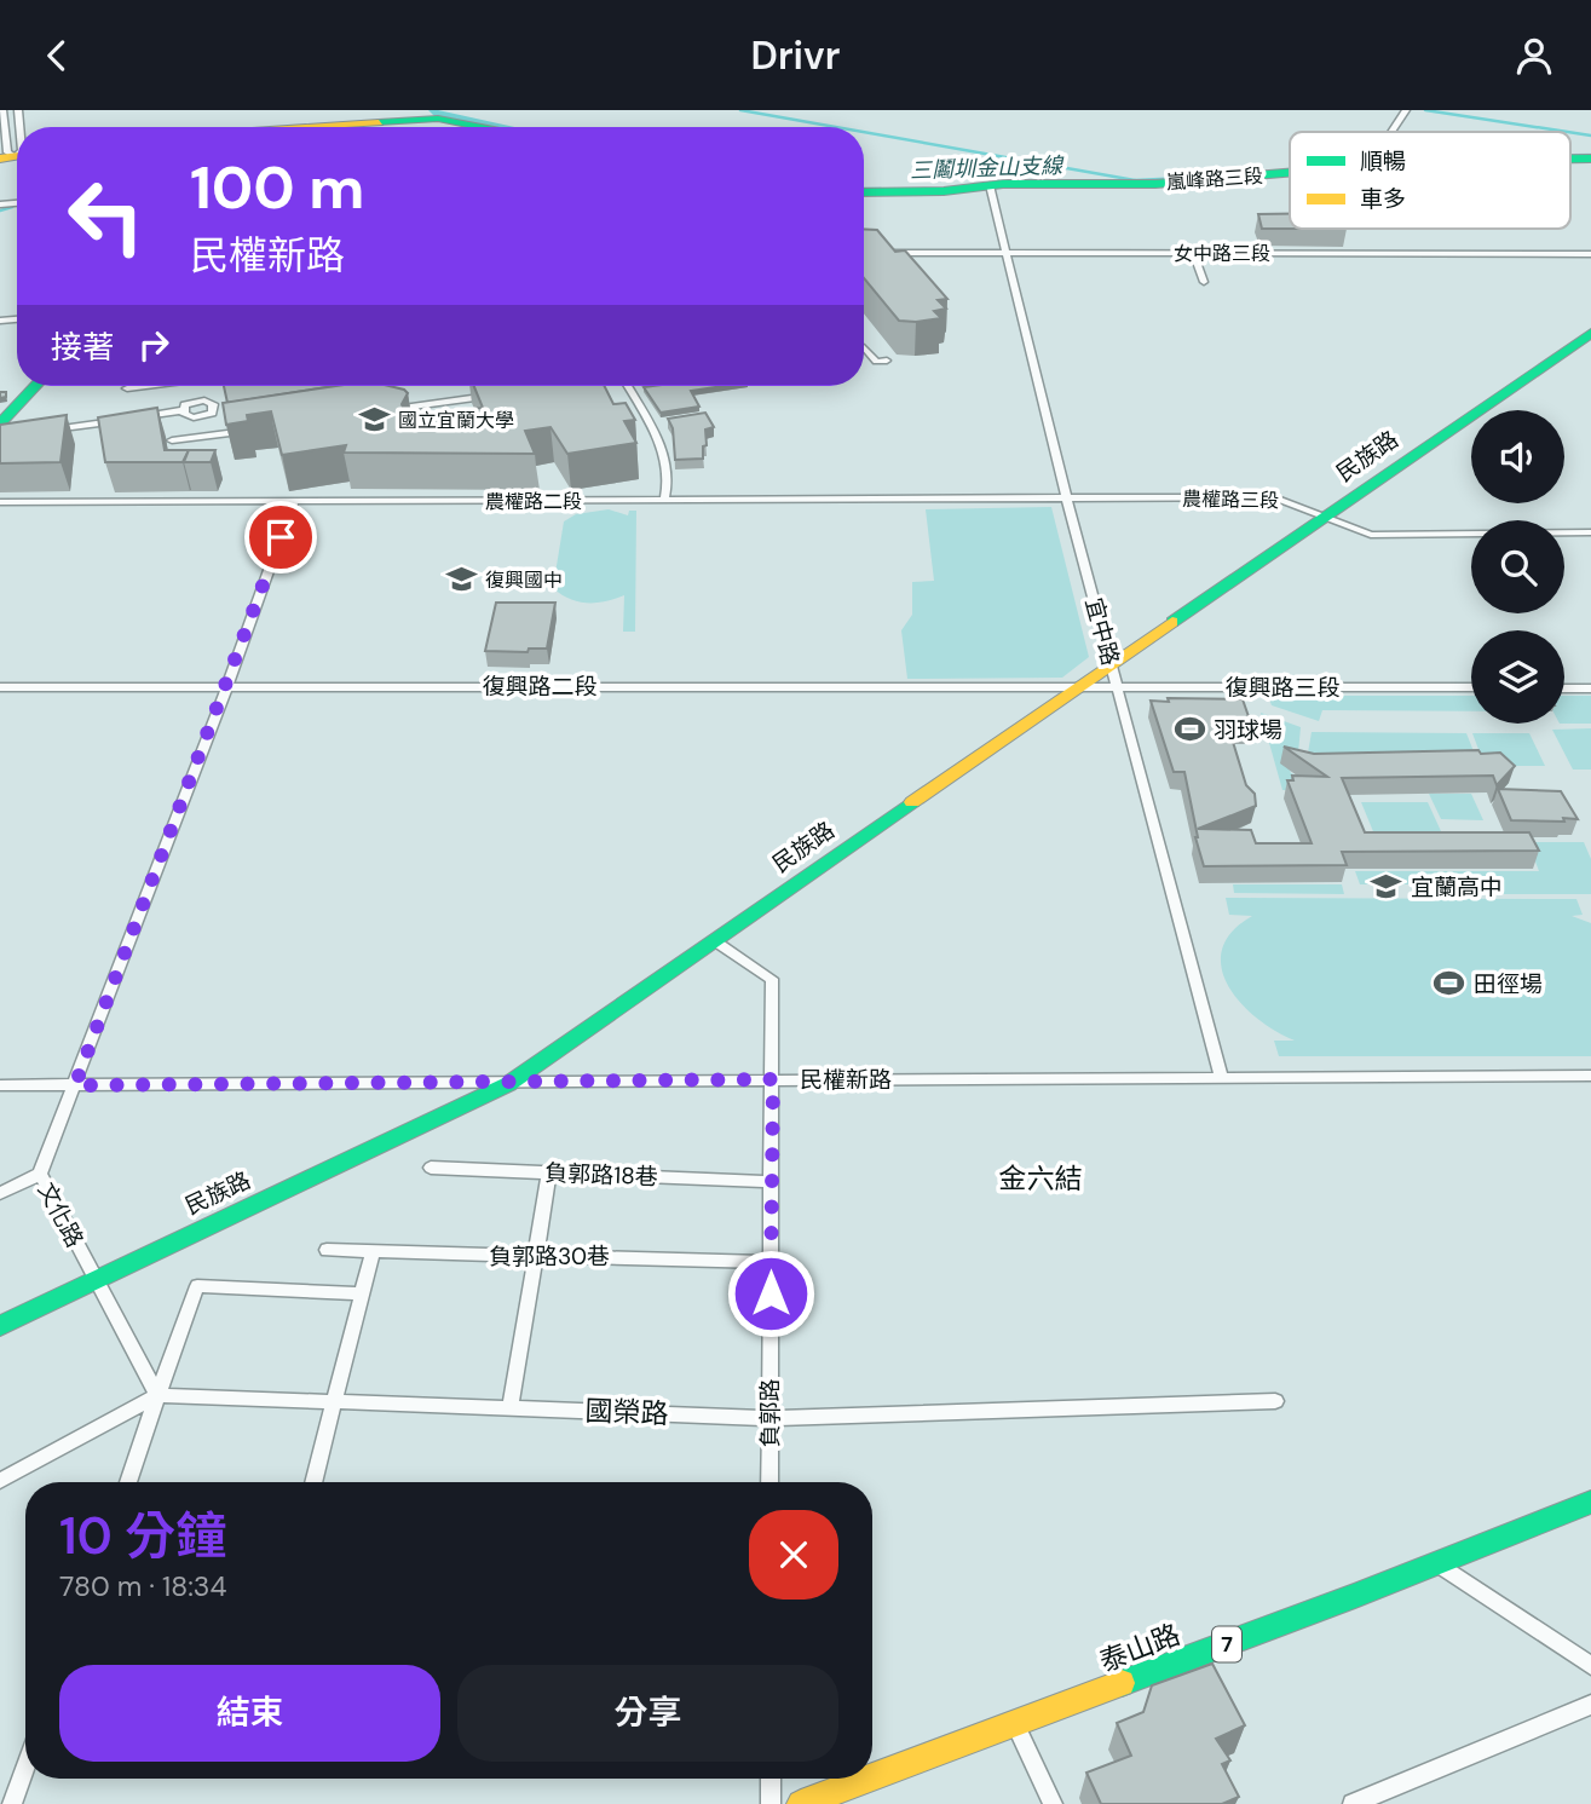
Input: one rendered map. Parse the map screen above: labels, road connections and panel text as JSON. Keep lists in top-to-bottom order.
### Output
{
  "streets": {
    "street": [
      "嵐峰路三段",
      "女中路三段",
      "民族路",
      "農權路三段",
      "農權路二段",
      "宜中路",
      "復興路二段",
      "復興路三段",
      "民權新路",
      "負郭路18巷",
      "文化路",
      "負郭路30巷",
      "國榮路",
      "負郭路",
      "7",
      "泰山路"
    ]
  },
  "crossings": [
    ["嵐峰路三段", "宜中路"],
    ["女中路三段", "宜中路"],
    ["民族路", "農權路三段"],
    ["民族路", "宜中路"],
    ["民族路", "復興路二段"],
    ["民族路", "復興路三段"],
    ["民族路", "民權新路"],
    ["民族路", "文化路"],
    ["民族路", "負郭路"],
    ["農權路三段", "農權路二段"],
    ["農權路三段", "宜中路"],
    ["農權路二段", "宜中路"],
    ["農權路二段", "文化路"],
    ["宜中路", "復興路三段"],
    ["宜中路", "民權新路"],
    ["復興路二段", "復興路三段"],
    ["復興路二段", "文化路"],
    ["民權新路", "文化路"],
    ["民權新路", "負郭路"],
    ["負郭路18巷", "負郭路"],
    ["文化路", "國榮路"],
    ["負郭路30巷", "負郭路"],
    ["國榮路", "負郭路"]
  ],
  "districts": ["金六結"],
  "water": ["三鬮圳金山支線"],
  "places": {
    "school or university": ["國立宜蘭大學", "復興國中", "宜蘭高中"],
    "sports": ["羽球場", "田徑場"]
  },
  "legend": ["順暢", "車多"],
  "page": {
    "header": "Drivr",
    "turn": ["100 m", "民權新路"],
    "then": "接著",
    "heading": ["10 分鐘", "780 m · 18:34"],
    "buttons": ["結束", "分享"]
  }
}
